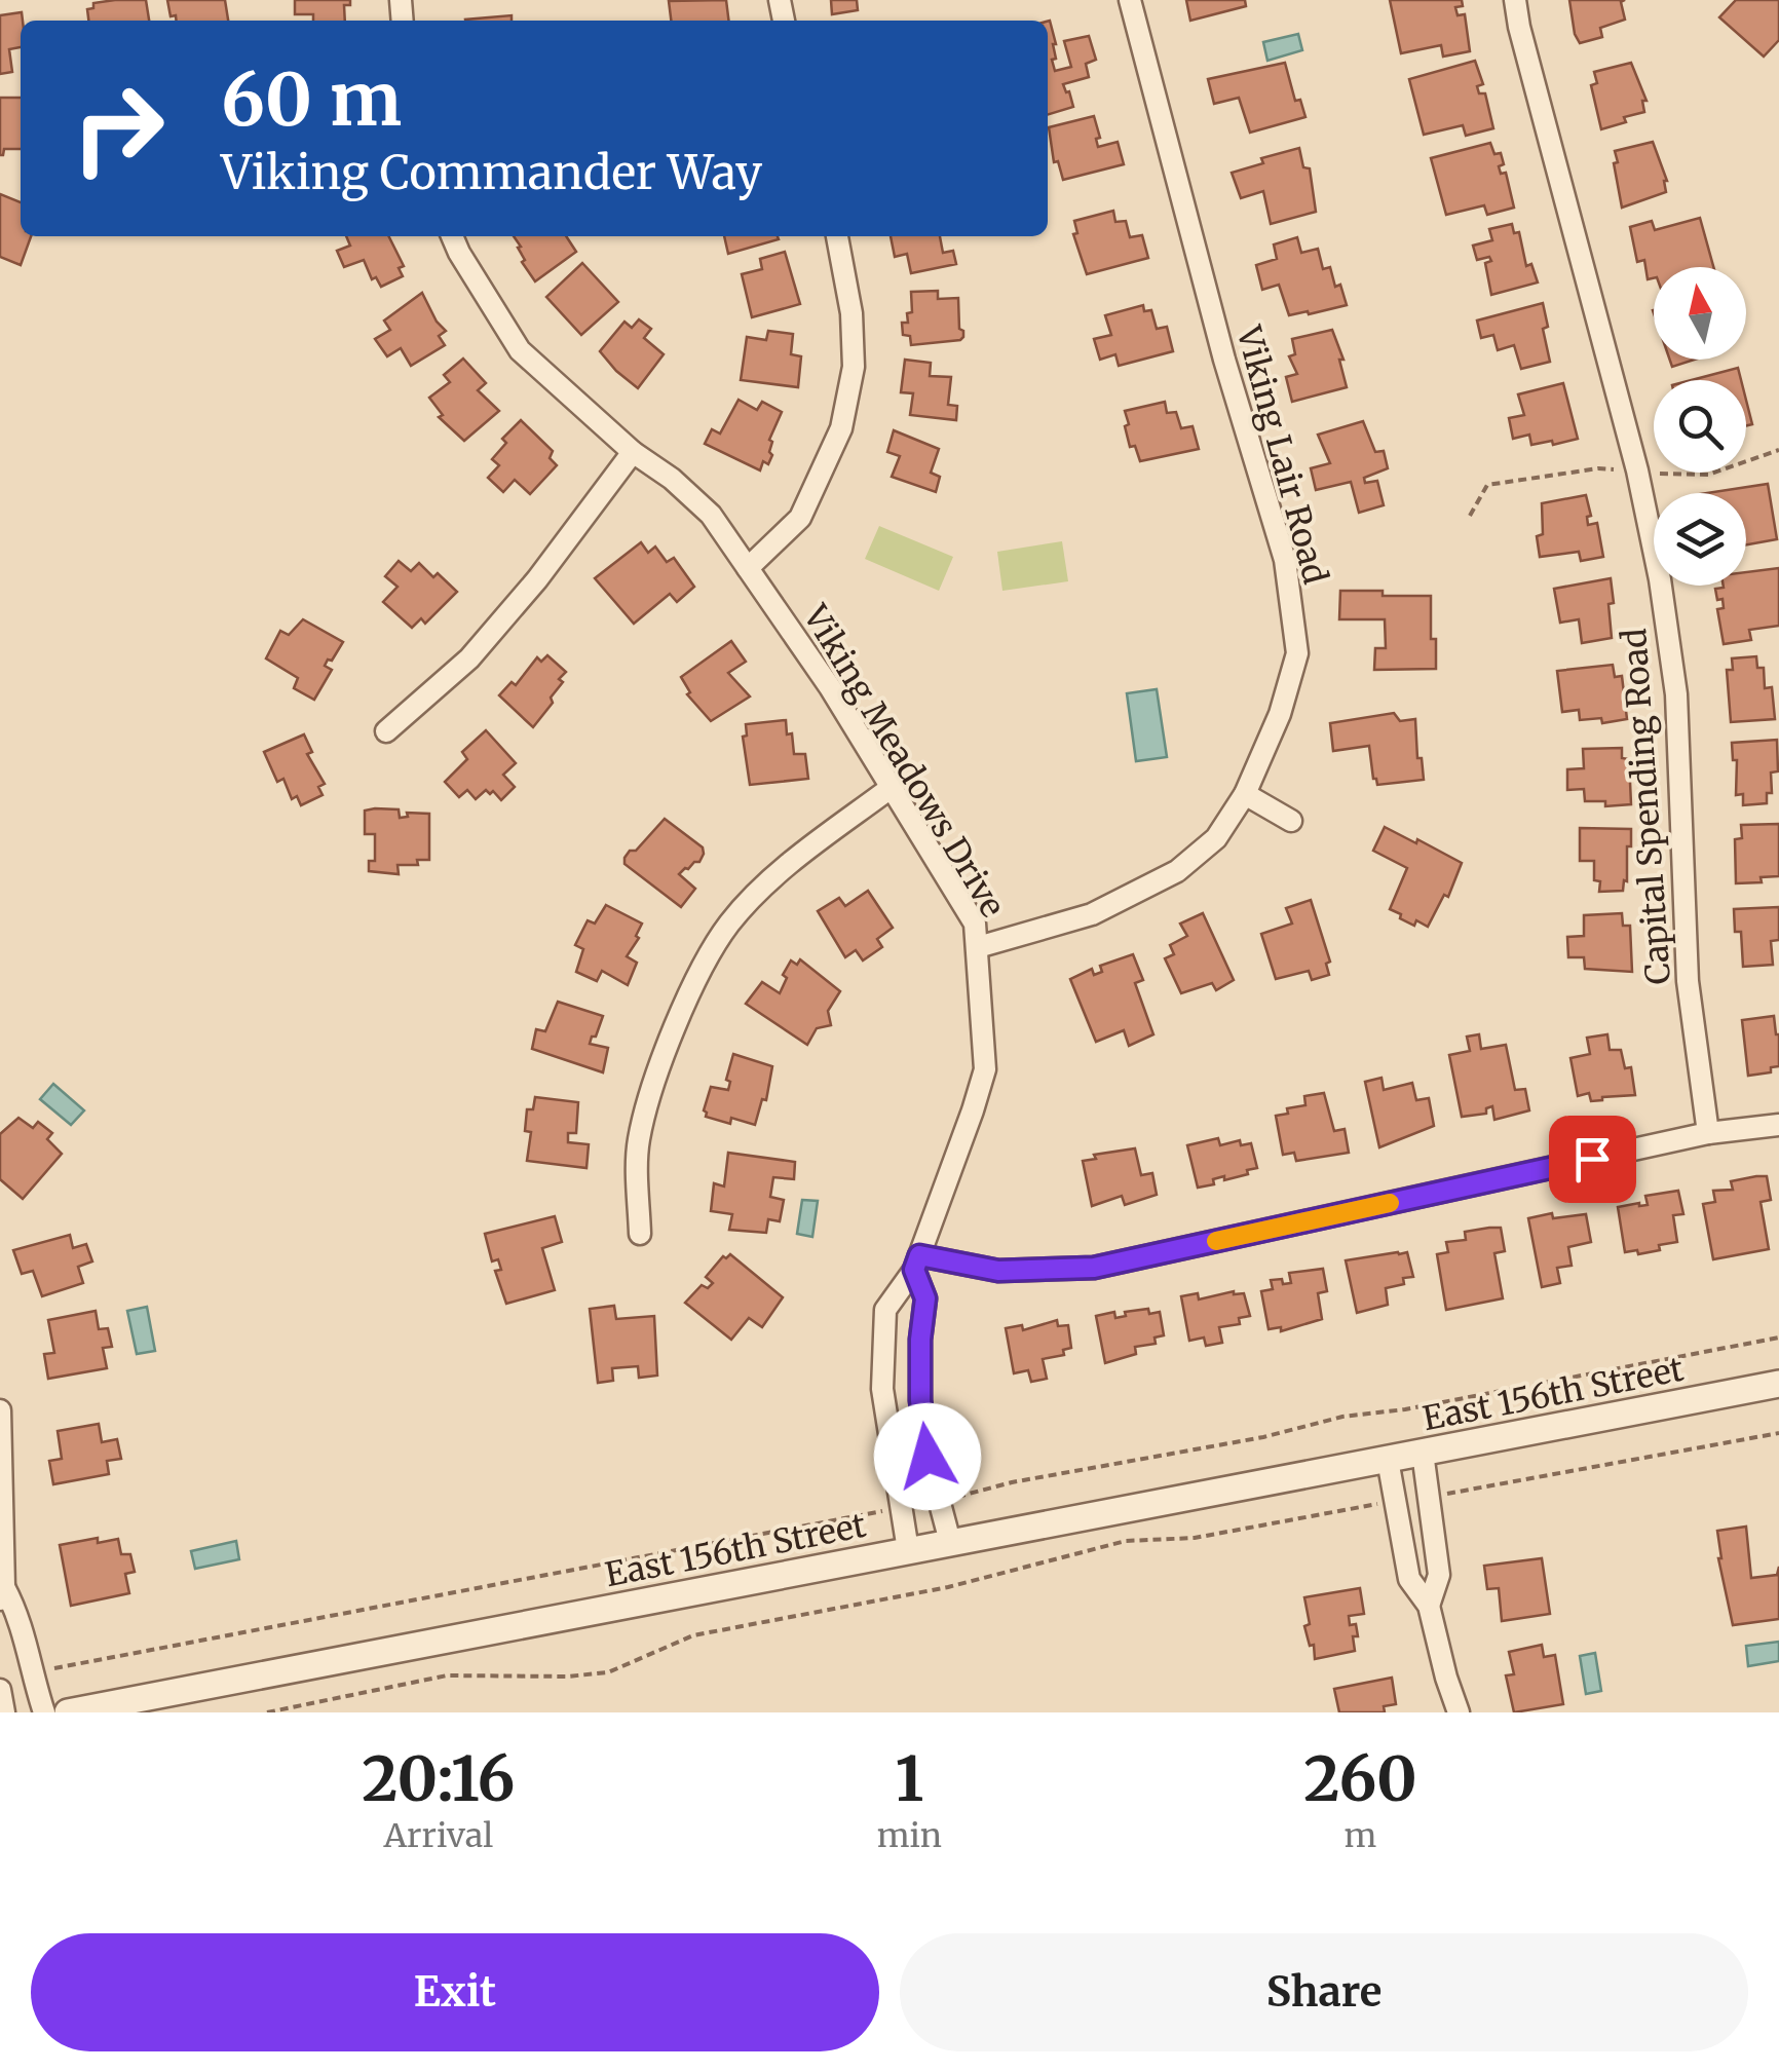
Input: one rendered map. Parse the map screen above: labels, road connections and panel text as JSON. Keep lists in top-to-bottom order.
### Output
{
  "streets": {
    "street": [
      "Viking Lair Road",
      "Viking Meadows Drive",
      "Capital Spending Road",
      "East 156th Street"
    ]
  },
  "crossings": [
    ["Viking Lair Road", "Viking Meadows Drive"],
    ["Viking Meadows Drive", "East 156th Street"]
  ],
  "north": "top",
  "page": {
    "turn": ["60 m", "Viking Commander Way"],
    "eta": [
      "20:16",
      "Arrival",
      "1",
      "min",
      "260",
      "m"
    ],
    "buttons": ["Exit", "Share"]
  }
}
